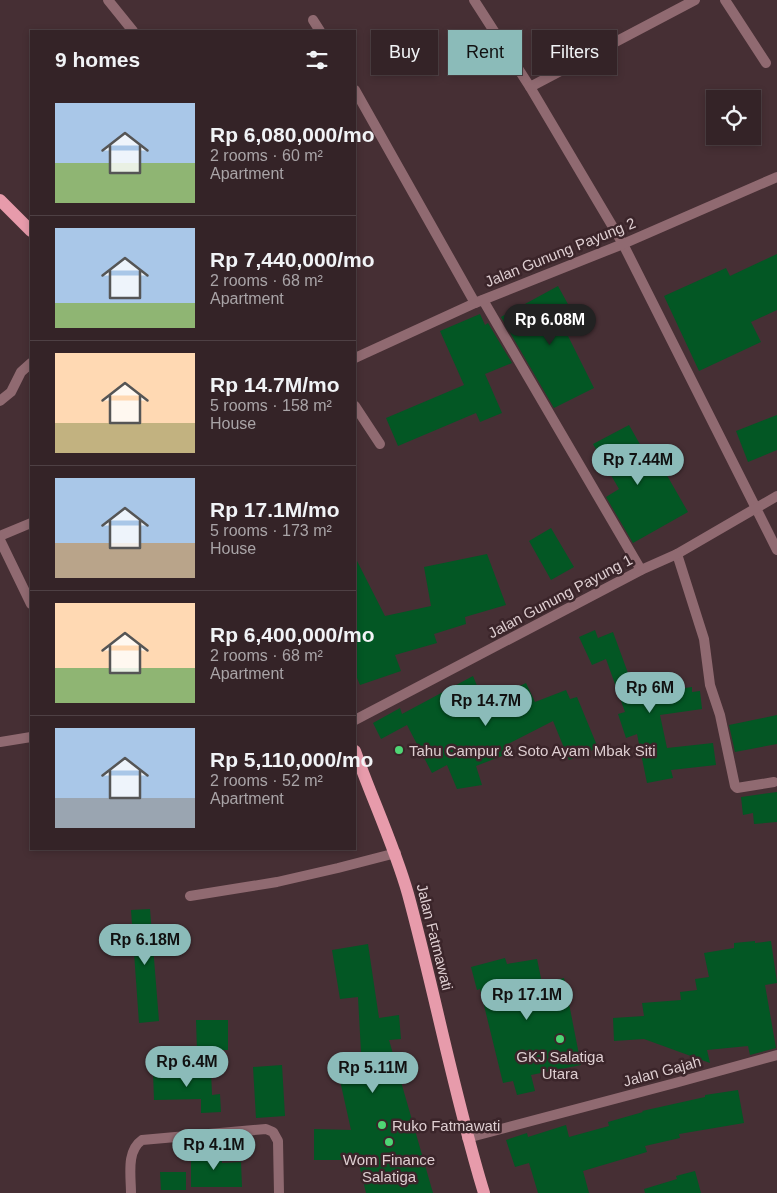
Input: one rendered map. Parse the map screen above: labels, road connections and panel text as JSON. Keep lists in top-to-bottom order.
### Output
{
  "streets": {
    "main road": ["Jalan Fatmawati"],
    "street": ["Jalan Gunung Payung 2", "Jalan Gunung Payung 1", "Jalan Gajah"]
  },
  "crossings": [
    ["Jalan Fatmawati", "Jalan Gajah"]
  ],
  "places": [
    "Tahu Campur & Soto Ayam Mbak Siti",
    "GKJ Salatiga Utara",
    "Ruko Fatmawati",
    "Wom Finance Salatiga"
  ],
  "page": {
    "chip": ["Buy", "Rent", "Filters"],
    "heading": "9 homes",
    "list": [
      {
        "name": "Rp 6,080,000/mo",
        "note": "2 rooms · 60 m² · Apartment"
      },
      {
        "name": "Rp 7,440,000/mo",
        "note": "2 rooms · 68 m² · Apartment"
      },
      {
        "name": "Rp 14.7M/mo",
        "note": "5 rooms · 158 m² · House"
      },
      {
        "name": "Rp 17.1M/mo",
        "note": "5 rooms · 173 m² · House"
      },
      {
        "name": "Rp 6,400,000/mo",
        "note": "2 rooms · 68 m² · Apartment"
      },
      {
        "name": "Rp 5,110,000/mo",
        "note": "2 rooms · 52 m² · Apartment"
      }
    ],
    "price": [
      "Rp 6.08M",
      "Rp 7.44M",
      "Rp 6M",
      "Rp 14.7M",
      "Rp 6.18M",
      "Rp 17.1M",
      "Rp 6.4M",
      "Rp 5.11M",
      "Rp 4.1M"
    ]
  }
}
